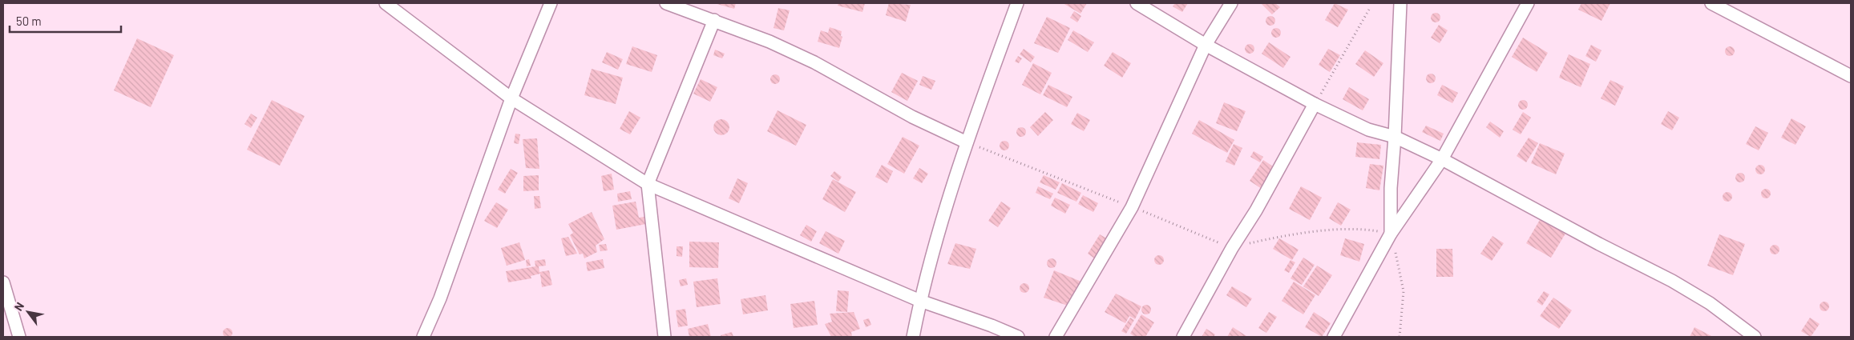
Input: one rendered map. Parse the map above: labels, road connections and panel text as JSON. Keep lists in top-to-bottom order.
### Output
{
  "scale_bar": "50 m",
  "north": "top left"
}
